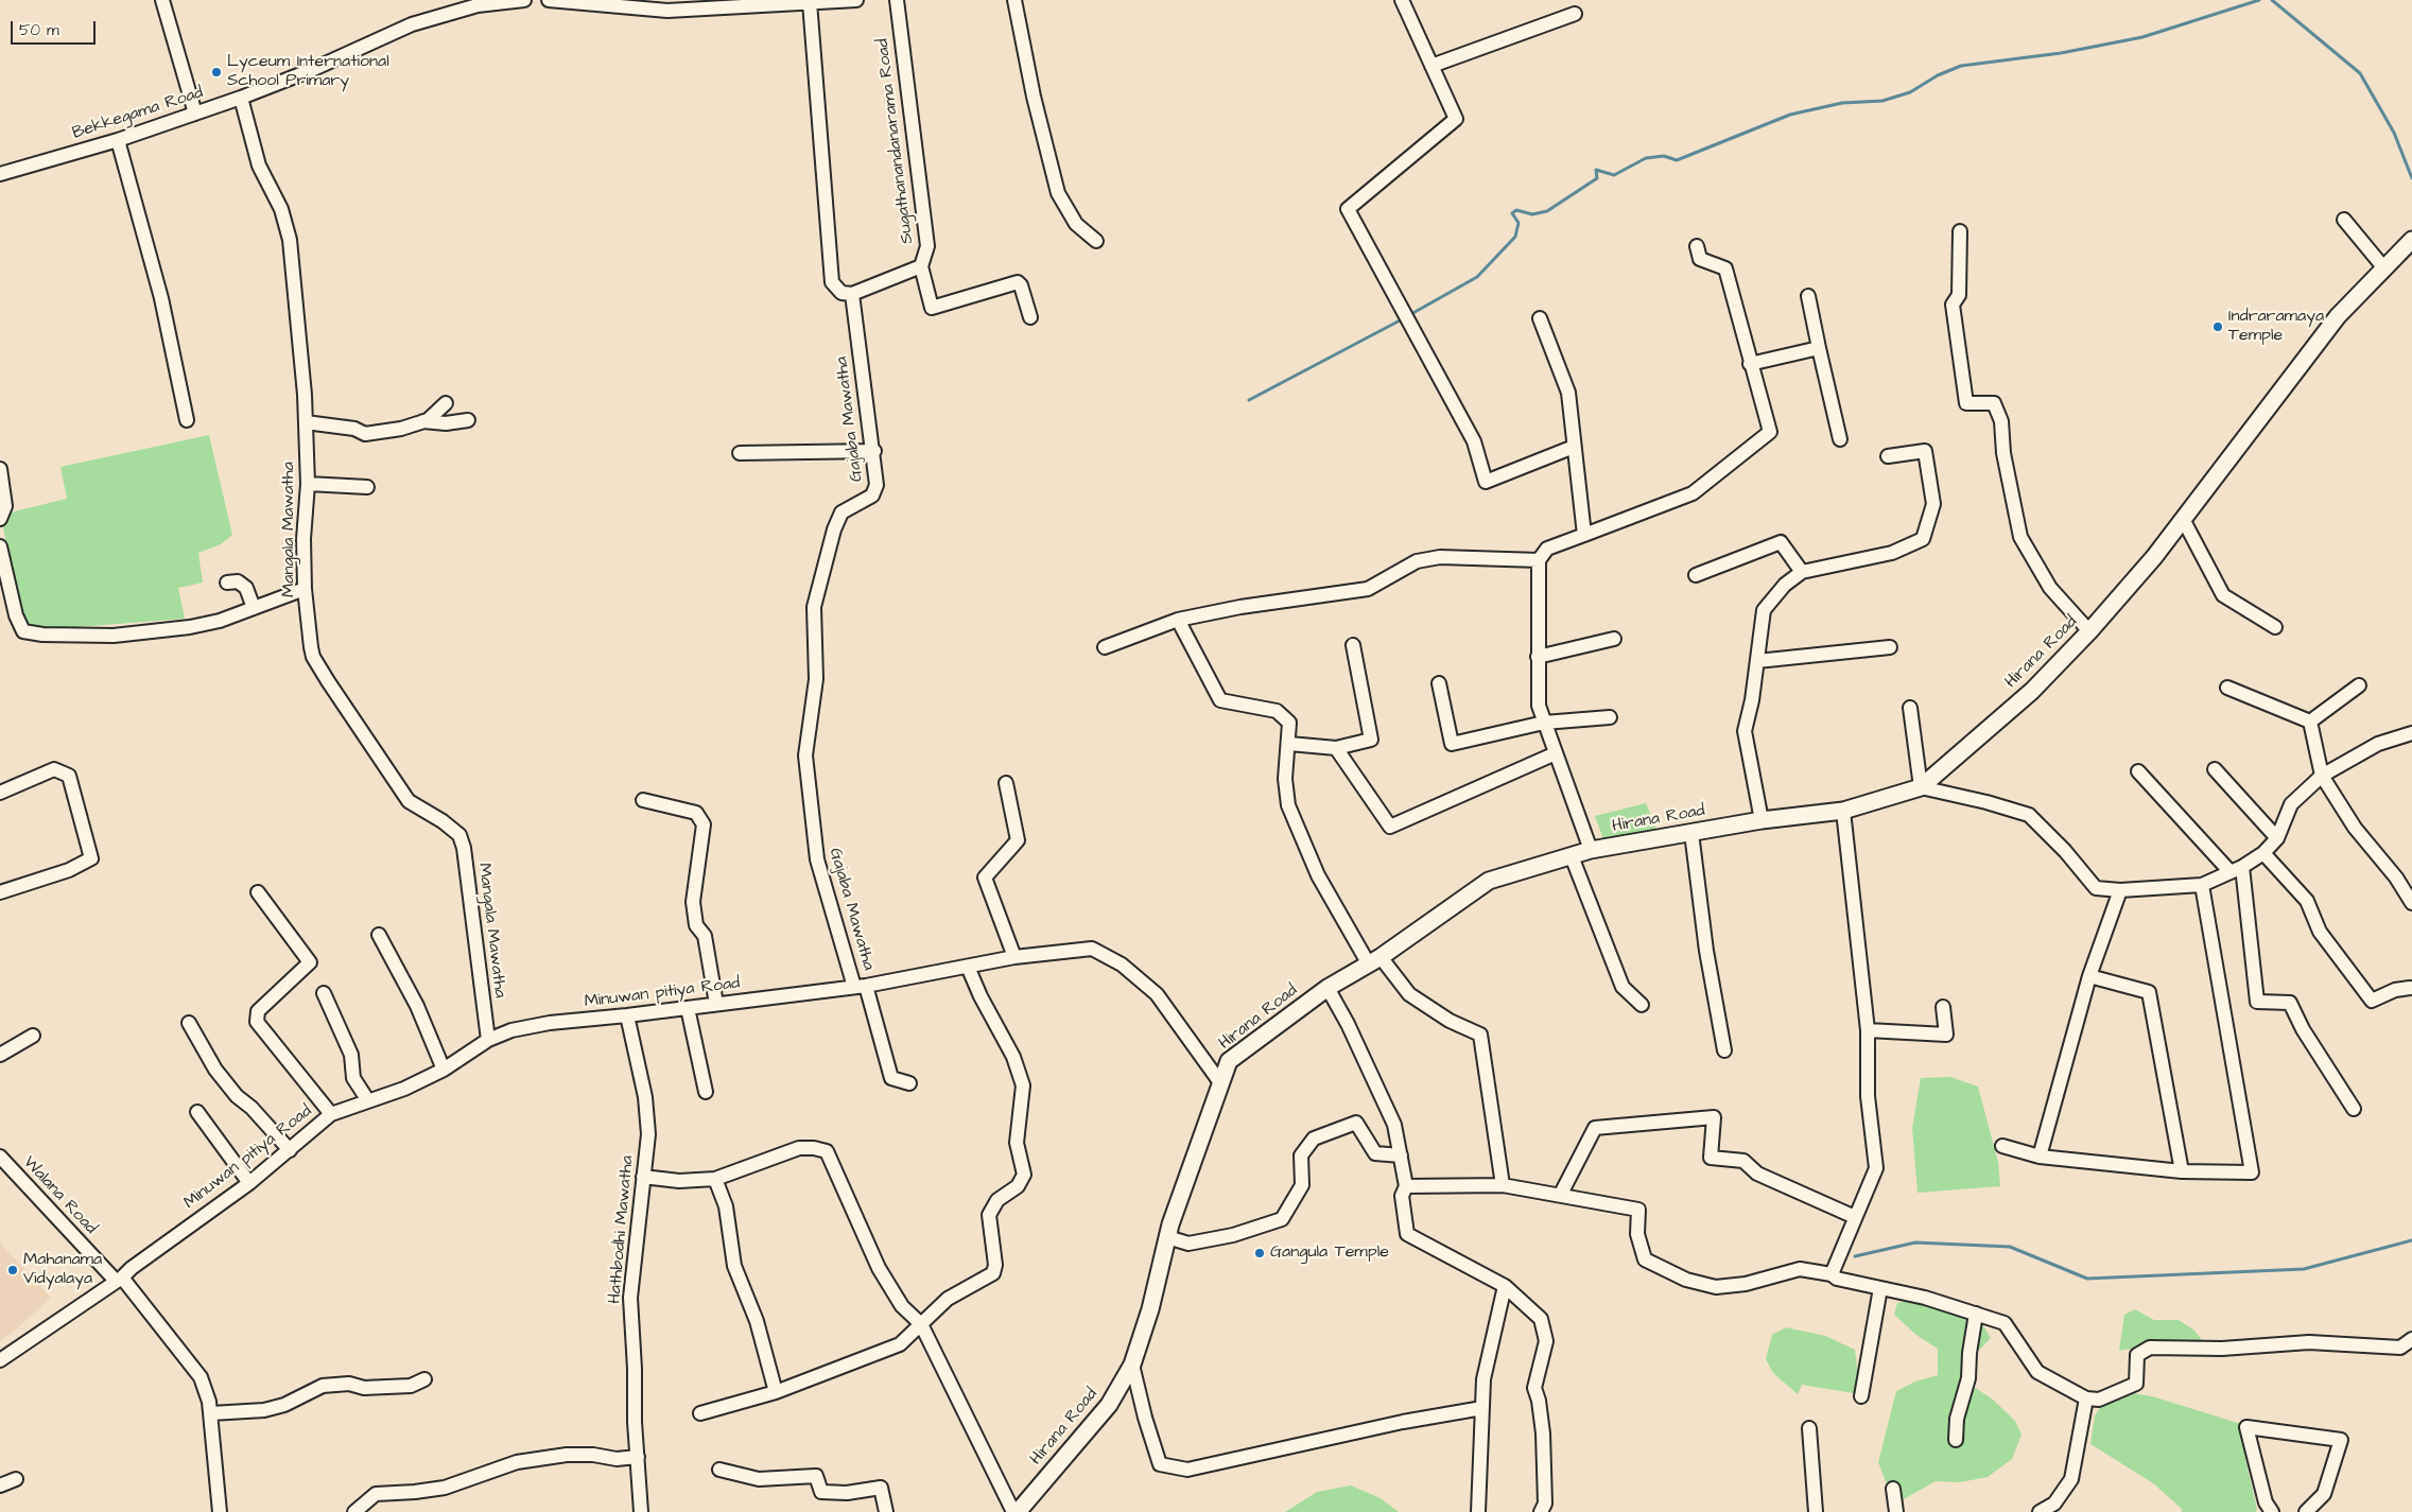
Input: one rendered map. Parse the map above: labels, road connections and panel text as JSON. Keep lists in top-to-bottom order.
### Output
{
  "streets": {
    "street": [
      "Bekkegama Road",
      "Sugathanandanarama Road",
      "Gajaba Mawatha",
      "Mangala Mawatha",
      "Hirana Road",
      "Minuwan pitiya Road",
      "Walana Road",
      "Hathbodhi Mawatha"
    ]
  },
  "crossings": [
    ["Bekkegama Road", "Mangala Mawatha"],
    ["Gajaba Mawatha", "Minuwan pitiya Road"],
    ["Mangala Mawatha", "Minuwan pitiya Road"],
    ["Hirana Road", "Minuwan pitiya Road"],
    ["Minuwan pitiya Road", "Walana Road"],
    ["Minuwan pitiya Road", "Hathbodhi Mawatha"]
  ],
  "places": [
    "Lyceum International School Primary",
    "Indraramaya Temple",
    "Gangula Temple",
    "Mahanama Vidyalaya"
  ],
  "scale_bar": "50 m"
}
